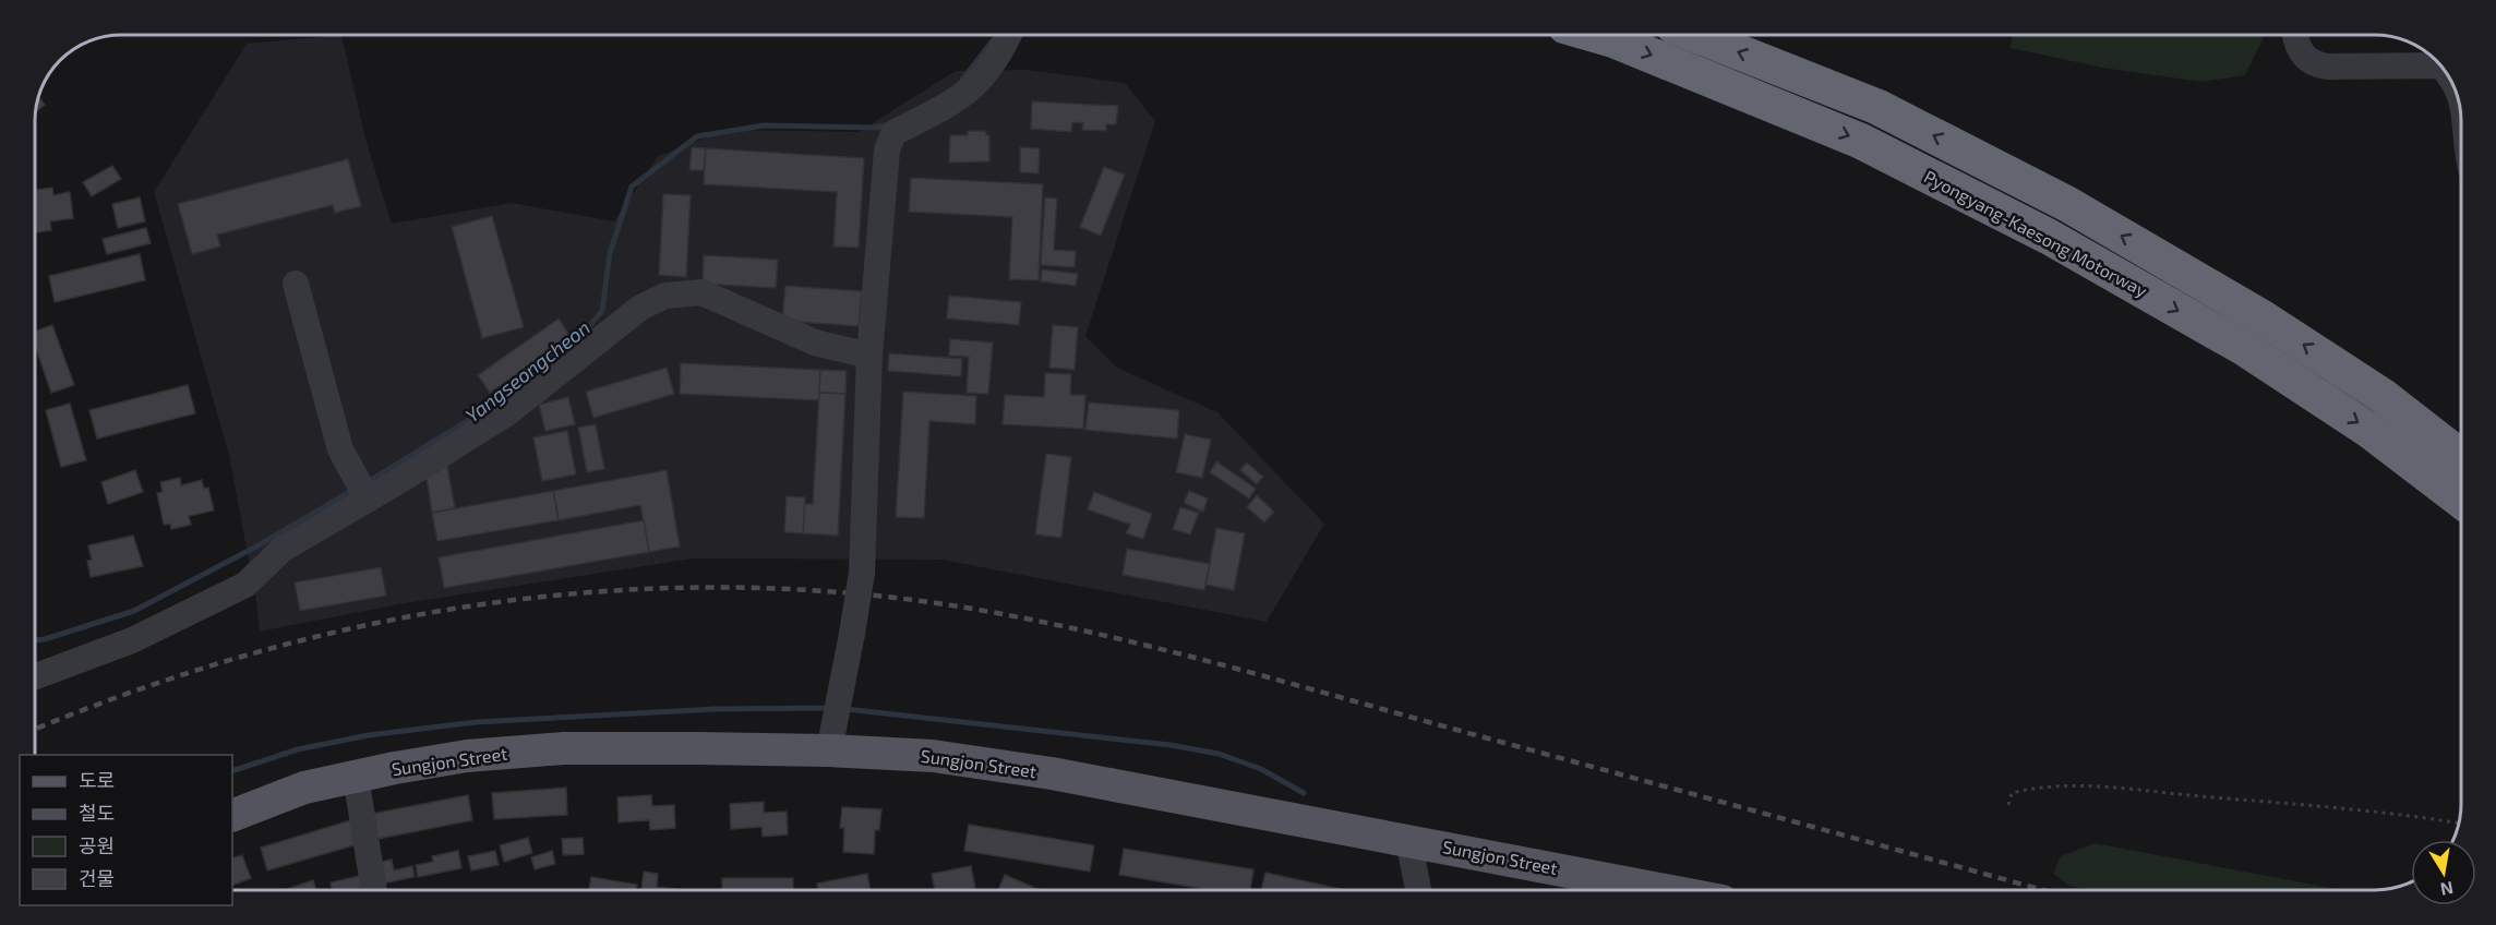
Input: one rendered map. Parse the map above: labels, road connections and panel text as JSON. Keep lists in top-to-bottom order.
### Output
{
  "streets": {
    "highway": ["Pyongyang-Kaesong Motorway"],
    "main road": ["Sungjon Street"]
  },
  "water": ["Yangseongcheon"],
  "legend": [
    "도로",
    "철도",
    "공원",
    "건물"
  ],
  "north": "bottom"
}
